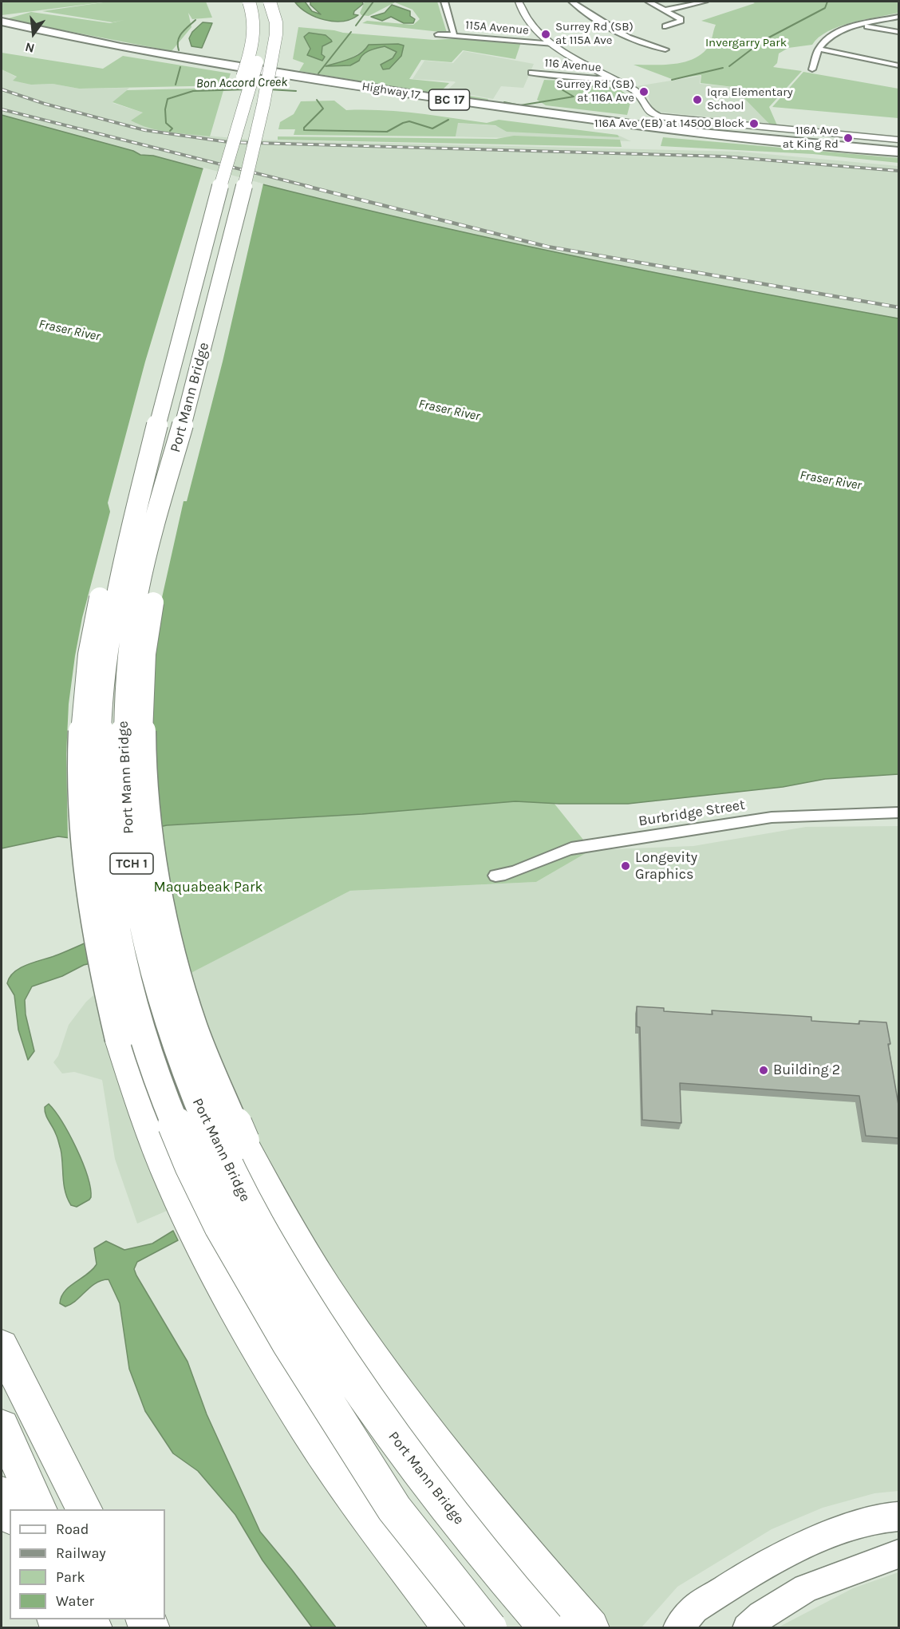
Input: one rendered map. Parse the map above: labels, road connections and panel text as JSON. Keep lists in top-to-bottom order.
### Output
{
  "streets": {
    "highway": [
      "Highway 17",
      "BC 17",
      "Port Mann Bridge",
      "TCH 1"
    ],
    "street": ["115A Avenue", "116 Avenue", "Burbridge Street"]
  },
  "water": ["Bon Accord Creek", "Fraser River"],
  "parks": ["Invergarry Park", "Maquabeak Park"],
  "places": [
    "Surrey Rd (SB) at 115A Ave",
    "Surrey Rd (SB) at 116A Ave",
    "Iqra Elementary School",
    "116A Ave (EB) at 14500 Block",
    "116A Ave at King Rd",
    "Longevity Graphics",
    "Building 2"
  ],
  "legend": [
    "Road",
    "Railway",
    "Park",
    "Water"
  ],
  "north": "bottom"
}
